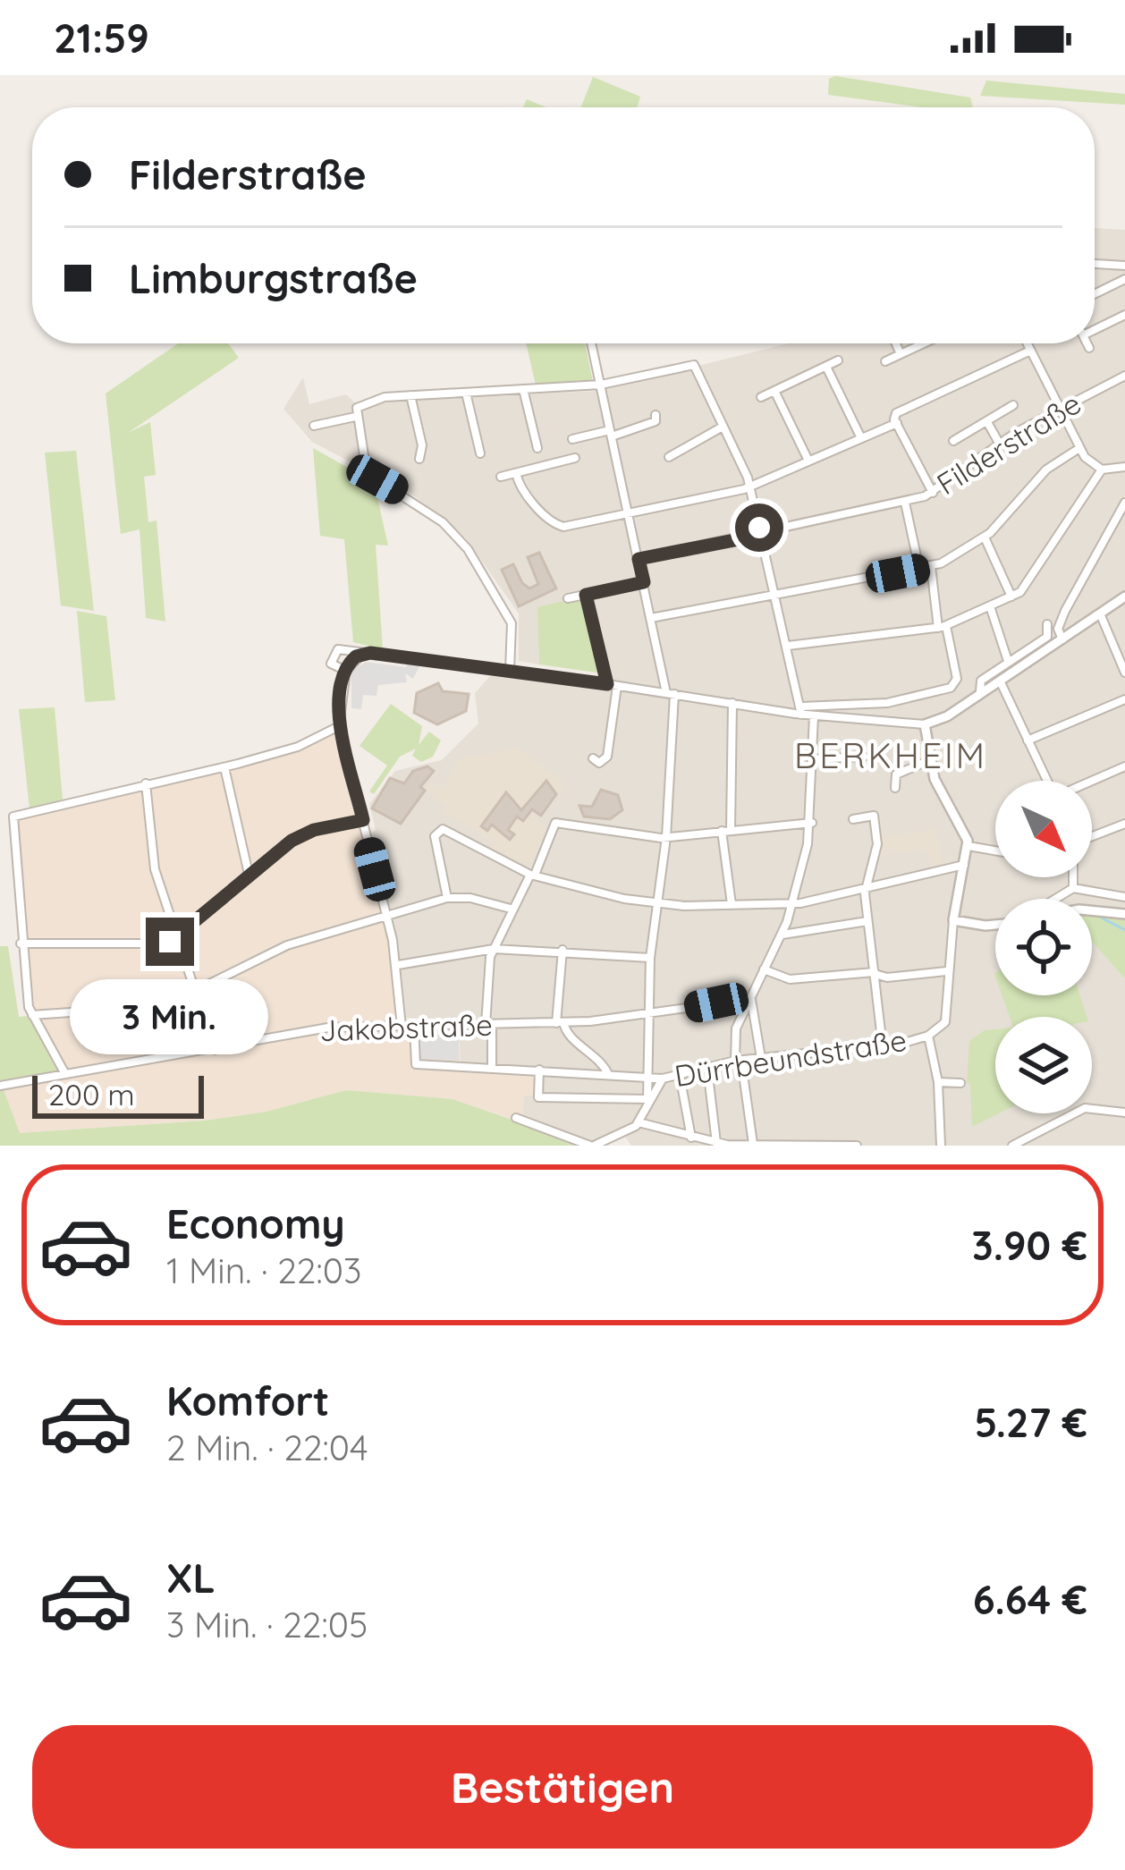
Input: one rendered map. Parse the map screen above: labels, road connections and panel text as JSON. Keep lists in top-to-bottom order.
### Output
{
  "streets": {
    "street": ["Filderstraße", "Jakobstraße", "Dürrbeundstraße"]
  },
  "crossings": [
    ["Jakobstraße", "Dürrbeundstraße"]
  ],
  "districts": ["BERKHEIM"],
  "scale_bar": "200 m",
  "north": "bottom right",
  "page": {
    "status": "21:59",
    "banner": ["Filderstraße", "Limburgstraße"],
    "bubble": "3 Min.",
    "scale": "200 m",
    "list": [
      {
        "name": "Economy",
        "note": "1 Min. · 22:03",
        "value": "3.90 €"
      },
      {
        "name": "Komfort",
        "note": "2 Min. · 22:04",
        "value": "5.27 €"
      },
      {
        "name": "XL",
        "note": "3 Min. · 22:05",
        "value": "6.64 €"
      }
    ],
    "buttons": "Bestätigen"
  }
}
